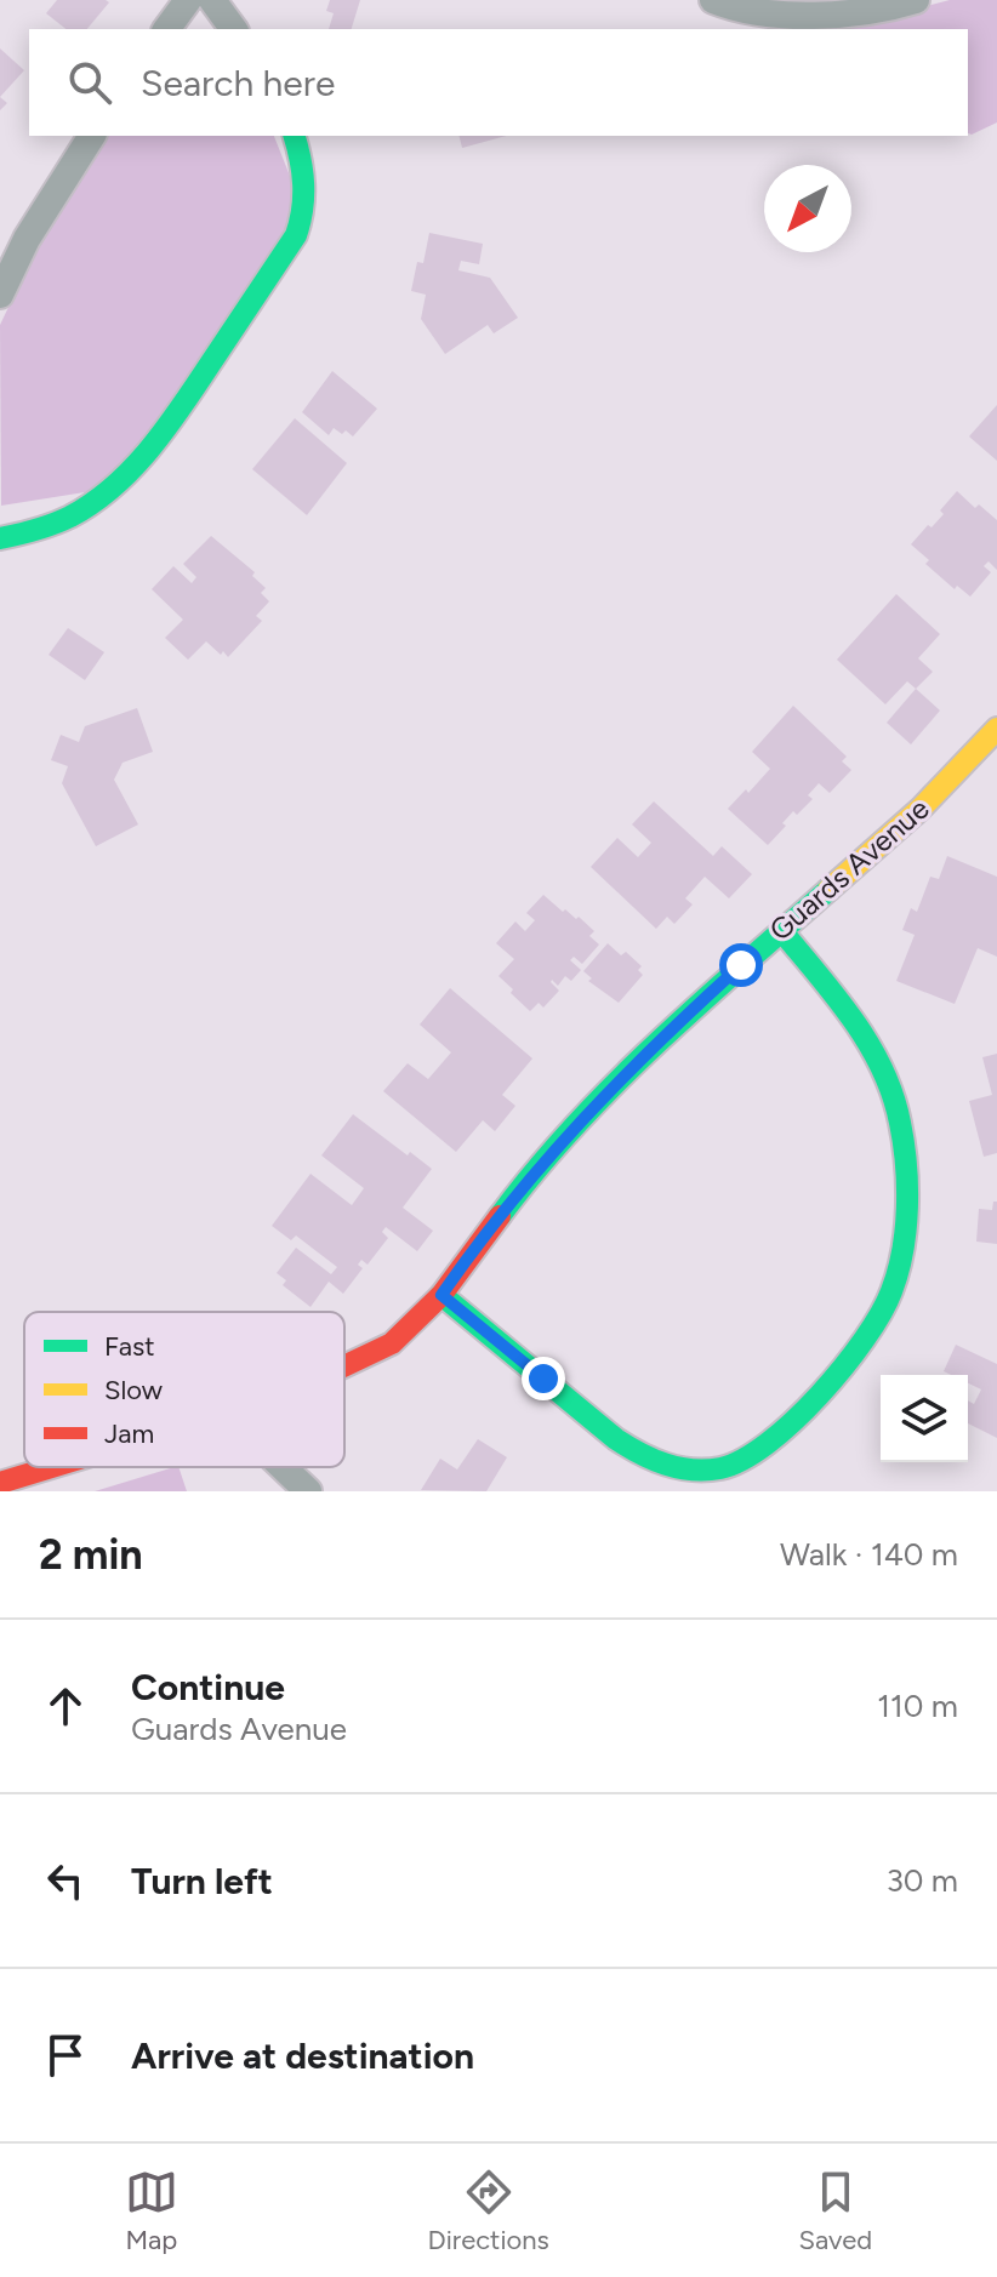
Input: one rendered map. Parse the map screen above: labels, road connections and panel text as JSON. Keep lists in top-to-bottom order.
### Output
{
  "streets": {
    "street": ["Guards Avenue"]
  },
  "legend": ["Fast", "Slow", "Jam"],
  "north": "bottom left",
  "page": {
    "search": "Search here",
    "heading": ["2 min", "Walk · 140 m"],
    "list": [
      ["Continue", "Guards Avenue", "110 m"],
      ["Turn left", "30 m"],
      "Arrive at destination"
    ],
    "nav": ["Map", "Directions", "Saved"]
  }
}
